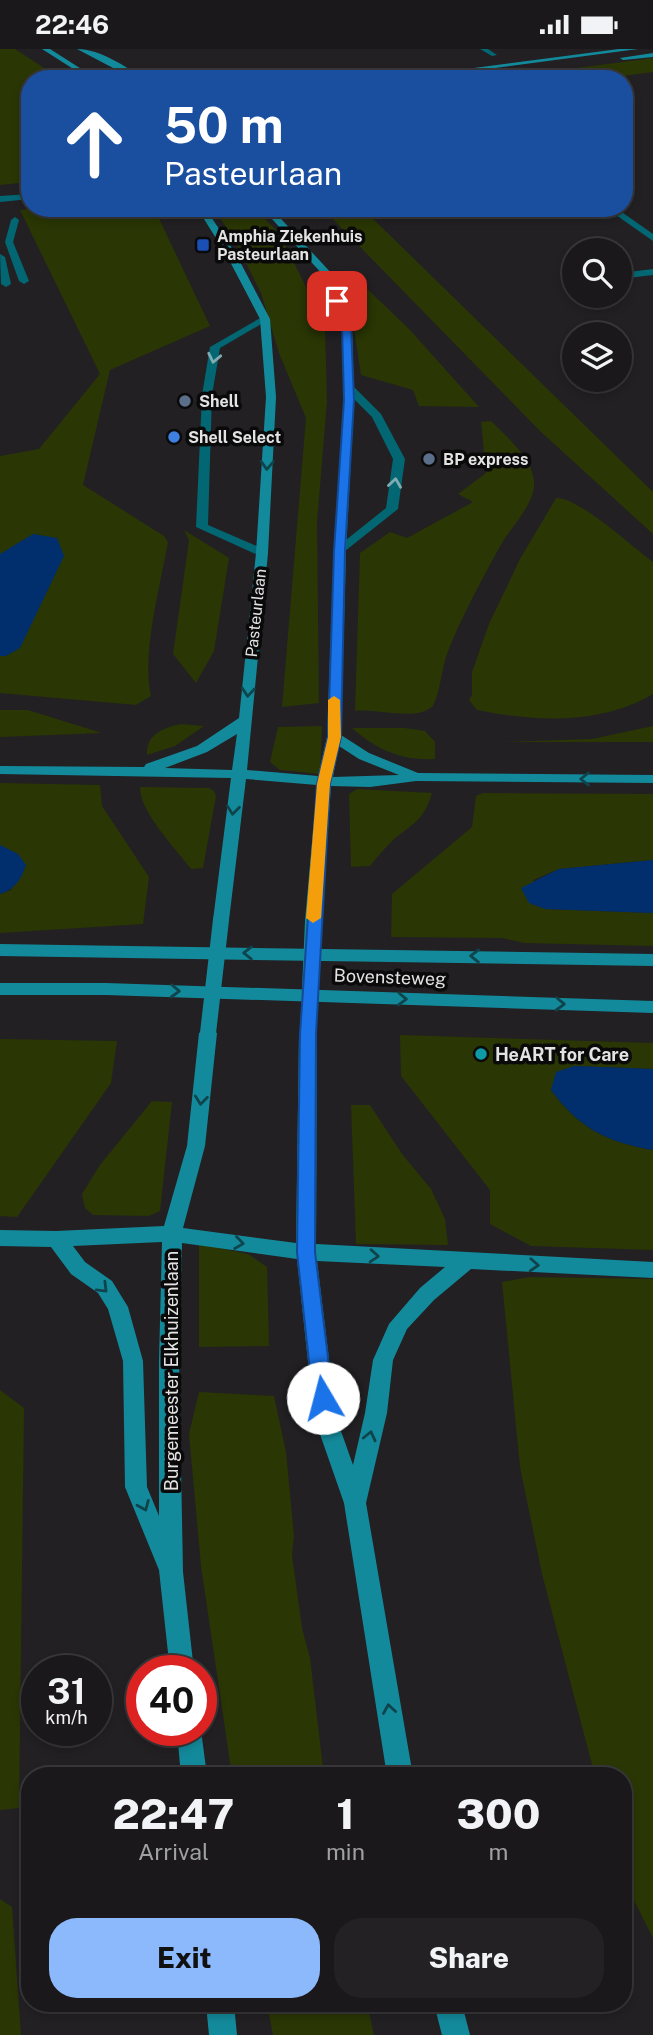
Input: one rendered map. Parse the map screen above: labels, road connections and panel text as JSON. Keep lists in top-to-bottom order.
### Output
{
  "streets": {
    "main road": ["Pasteurlaan", "Bovensteweg", "Burgemeester Elkhuizenlaan"]
  },
  "crossings": [
    ["Pasteurlaan", "Burgemeester Elkhuizenlaan"]
  ],
  "places": {
    "transit": ["Amphia Ziekenhuis Pasteurlaan"],
    "other": [
      "Shell",
      "Shell Select",
      "BP express",
      "HeART for Care"
    ]
  },
  "page": {
    "status": "22:46",
    "turn": ["50 m", "Pasteurlaan"],
    "speed": "31 km/h",
    "limit": "40",
    "eta": [
      "22:47",
      "Arrival",
      "1",
      "min",
      "300",
      "m"
    ],
    "buttons": ["Exit", "Share"]
  }
}
